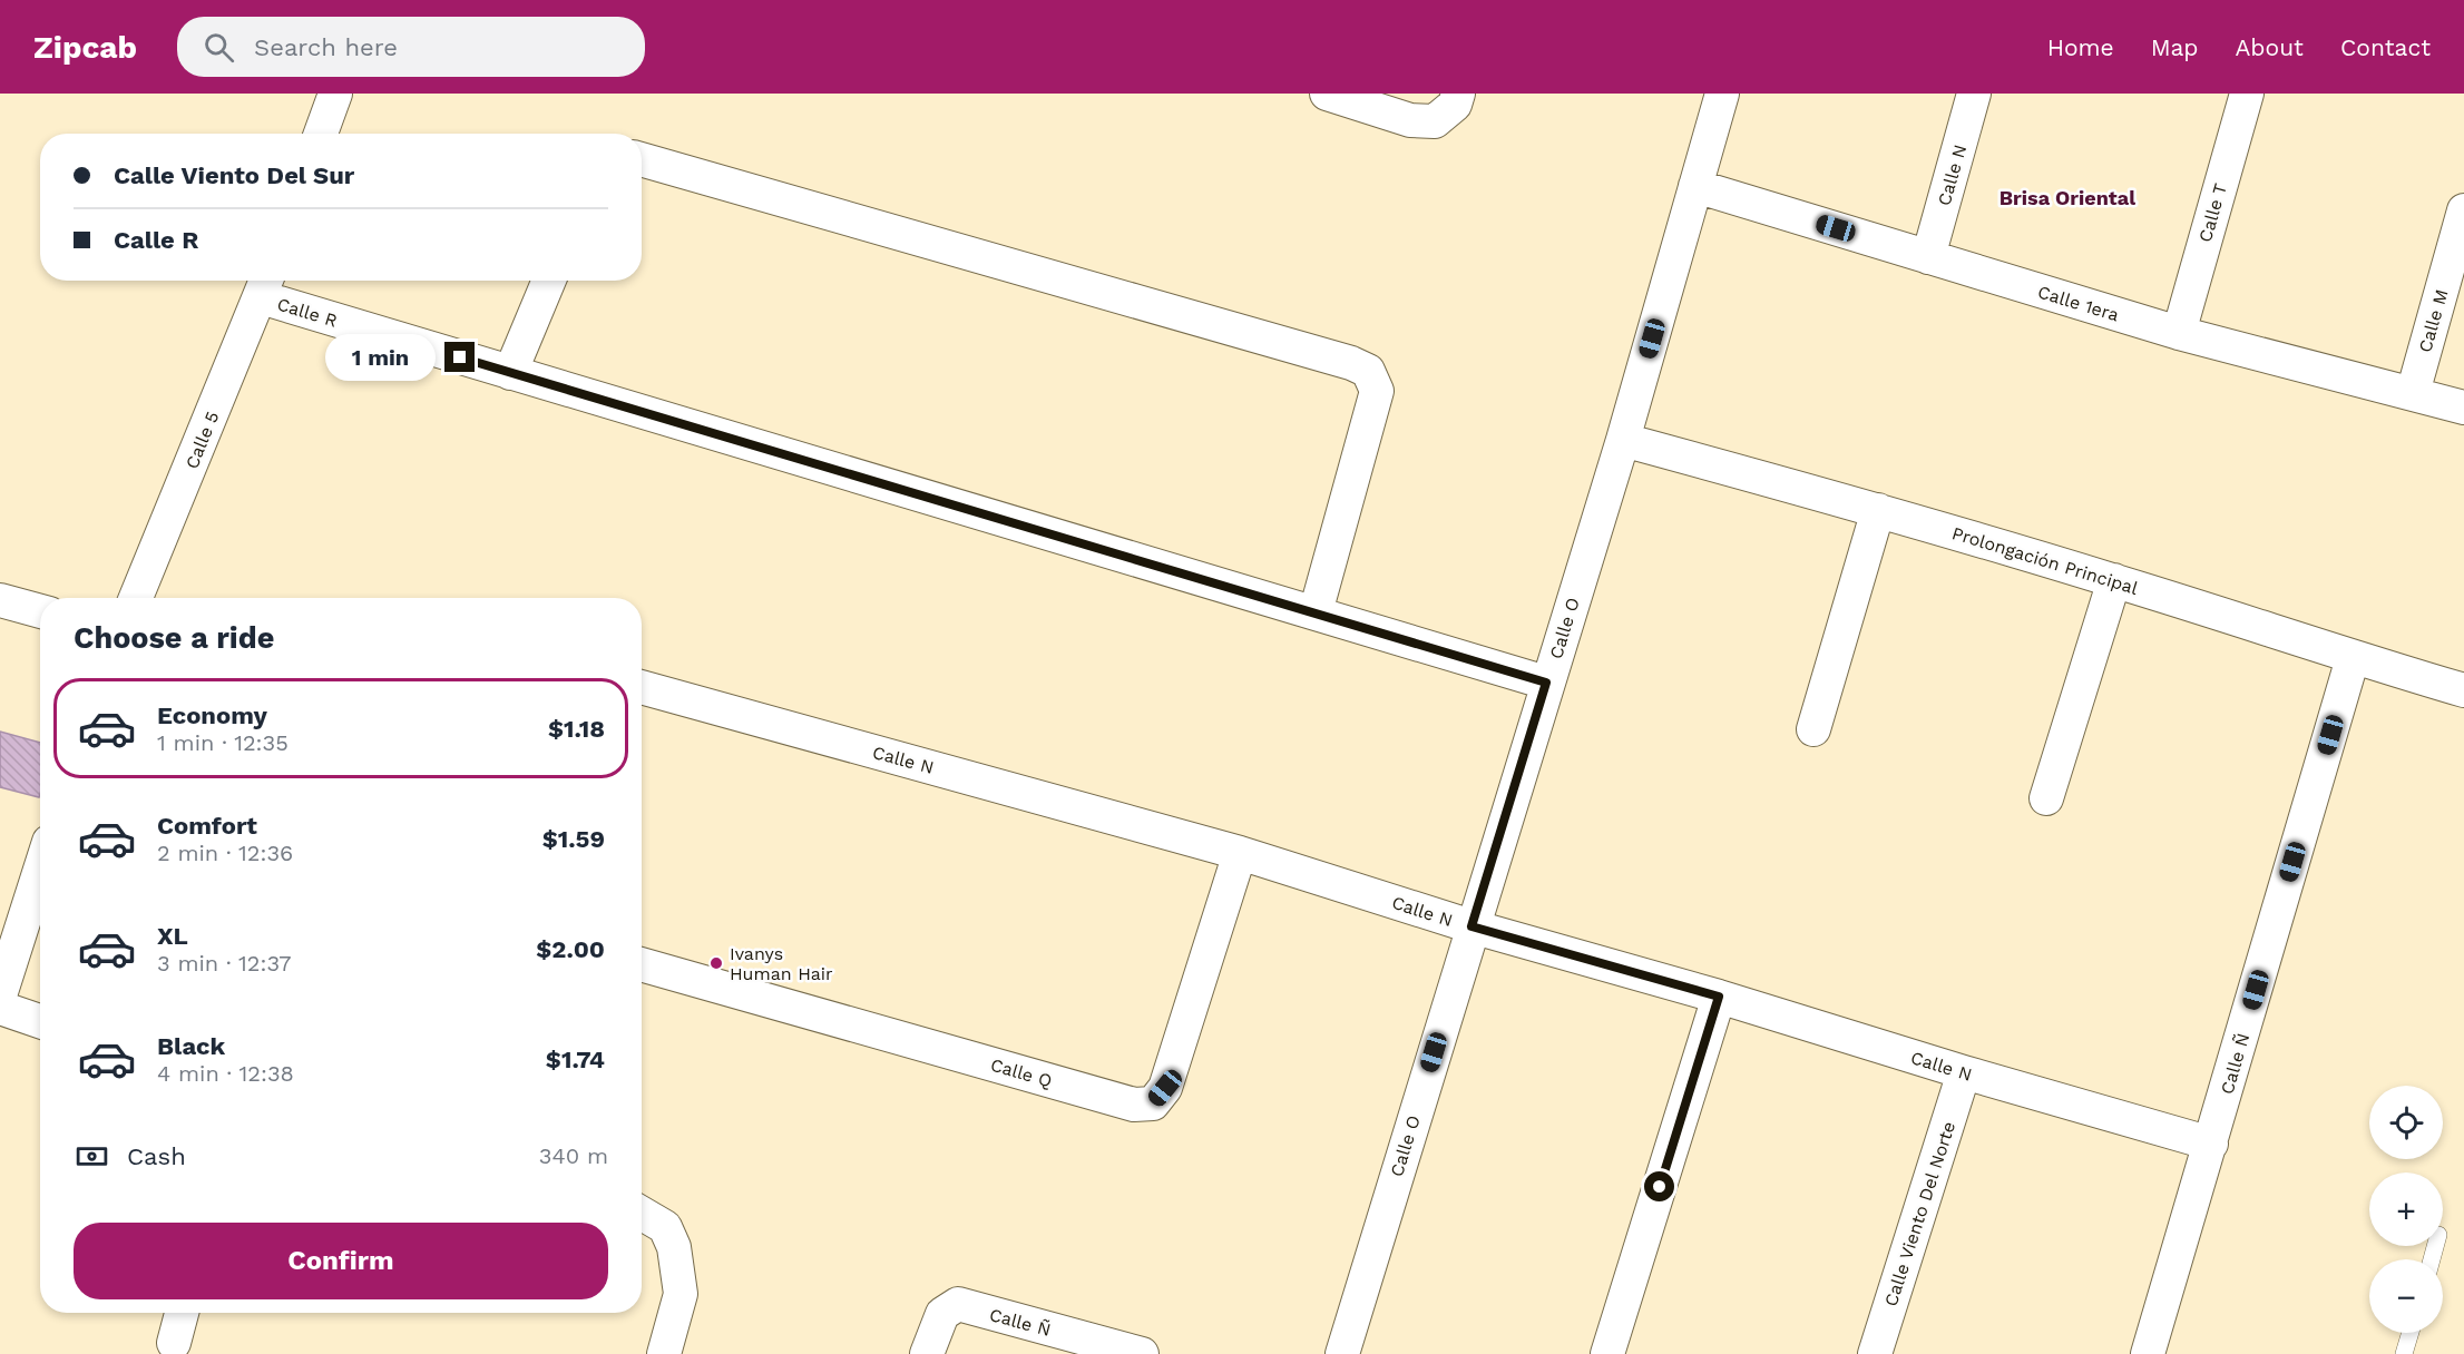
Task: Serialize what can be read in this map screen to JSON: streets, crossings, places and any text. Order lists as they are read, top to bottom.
{
  "streets": {
    "street": [
      "Calle N",
      "Calle T",
      "Calle 1era",
      "Calle R",
      "Calle M",
      "Calle 5",
      "Prolongación Principal",
      "Calle O",
      "Calle Ñ",
      "Calle Q",
      "Calle Viento Del Norte"
    ]
  },
  "crossings": [
    ["Calle N", "Calle 1era"],
    ["Calle N", "Calle O"],
    ["Calle N", "Calle Ñ"],
    ["Calle N", "Calle Q"],
    ["Calle N", "Calle Viento Del Norte"],
    ["Calle T", "Calle 1era"],
    ["Calle 1era", "Calle M"],
    ["Calle 1era", "Calle O"],
    ["Calle R", "Calle 5"],
    ["Calle R", "Calle O"],
    ["Prolongación Principal", "Calle O"],
    ["Prolongación Principal", "Calle Ñ"]
  ],
  "districts": ["Brisa Oriental"],
  "places": ["Ivanys Human Hair"],
  "page": {
    "header": "Zipcab",
    "search": "Search here",
    "nav": [
      "Home",
      "Map",
      "About",
      "Contact"
    ],
    "banner": ["Calle Viento Del Sur", "Calle R"],
    "bubble": "1 min",
    "heading": "Choose a ride",
    "list": [
      {
        "name": "Economy",
        "note": "1 min · 12:35",
        "value": "$1.18"
      },
      {
        "name": "Comfort",
        "note": "2 min · 12:36",
        "value": "$1.59"
      },
      {
        "name": "XL",
        "note": "3 min · 12:37",
        "value": "$2.00"
      },
      {
        "name": "Black",
        "note": "4 min · 12:38",
        "value": "$1.74"
      }
    ],
    "map_buttons": ["+", "−"],
    "pay": ["Cash", "340 m"],
    "buttons": "Confirm"
  }
}
